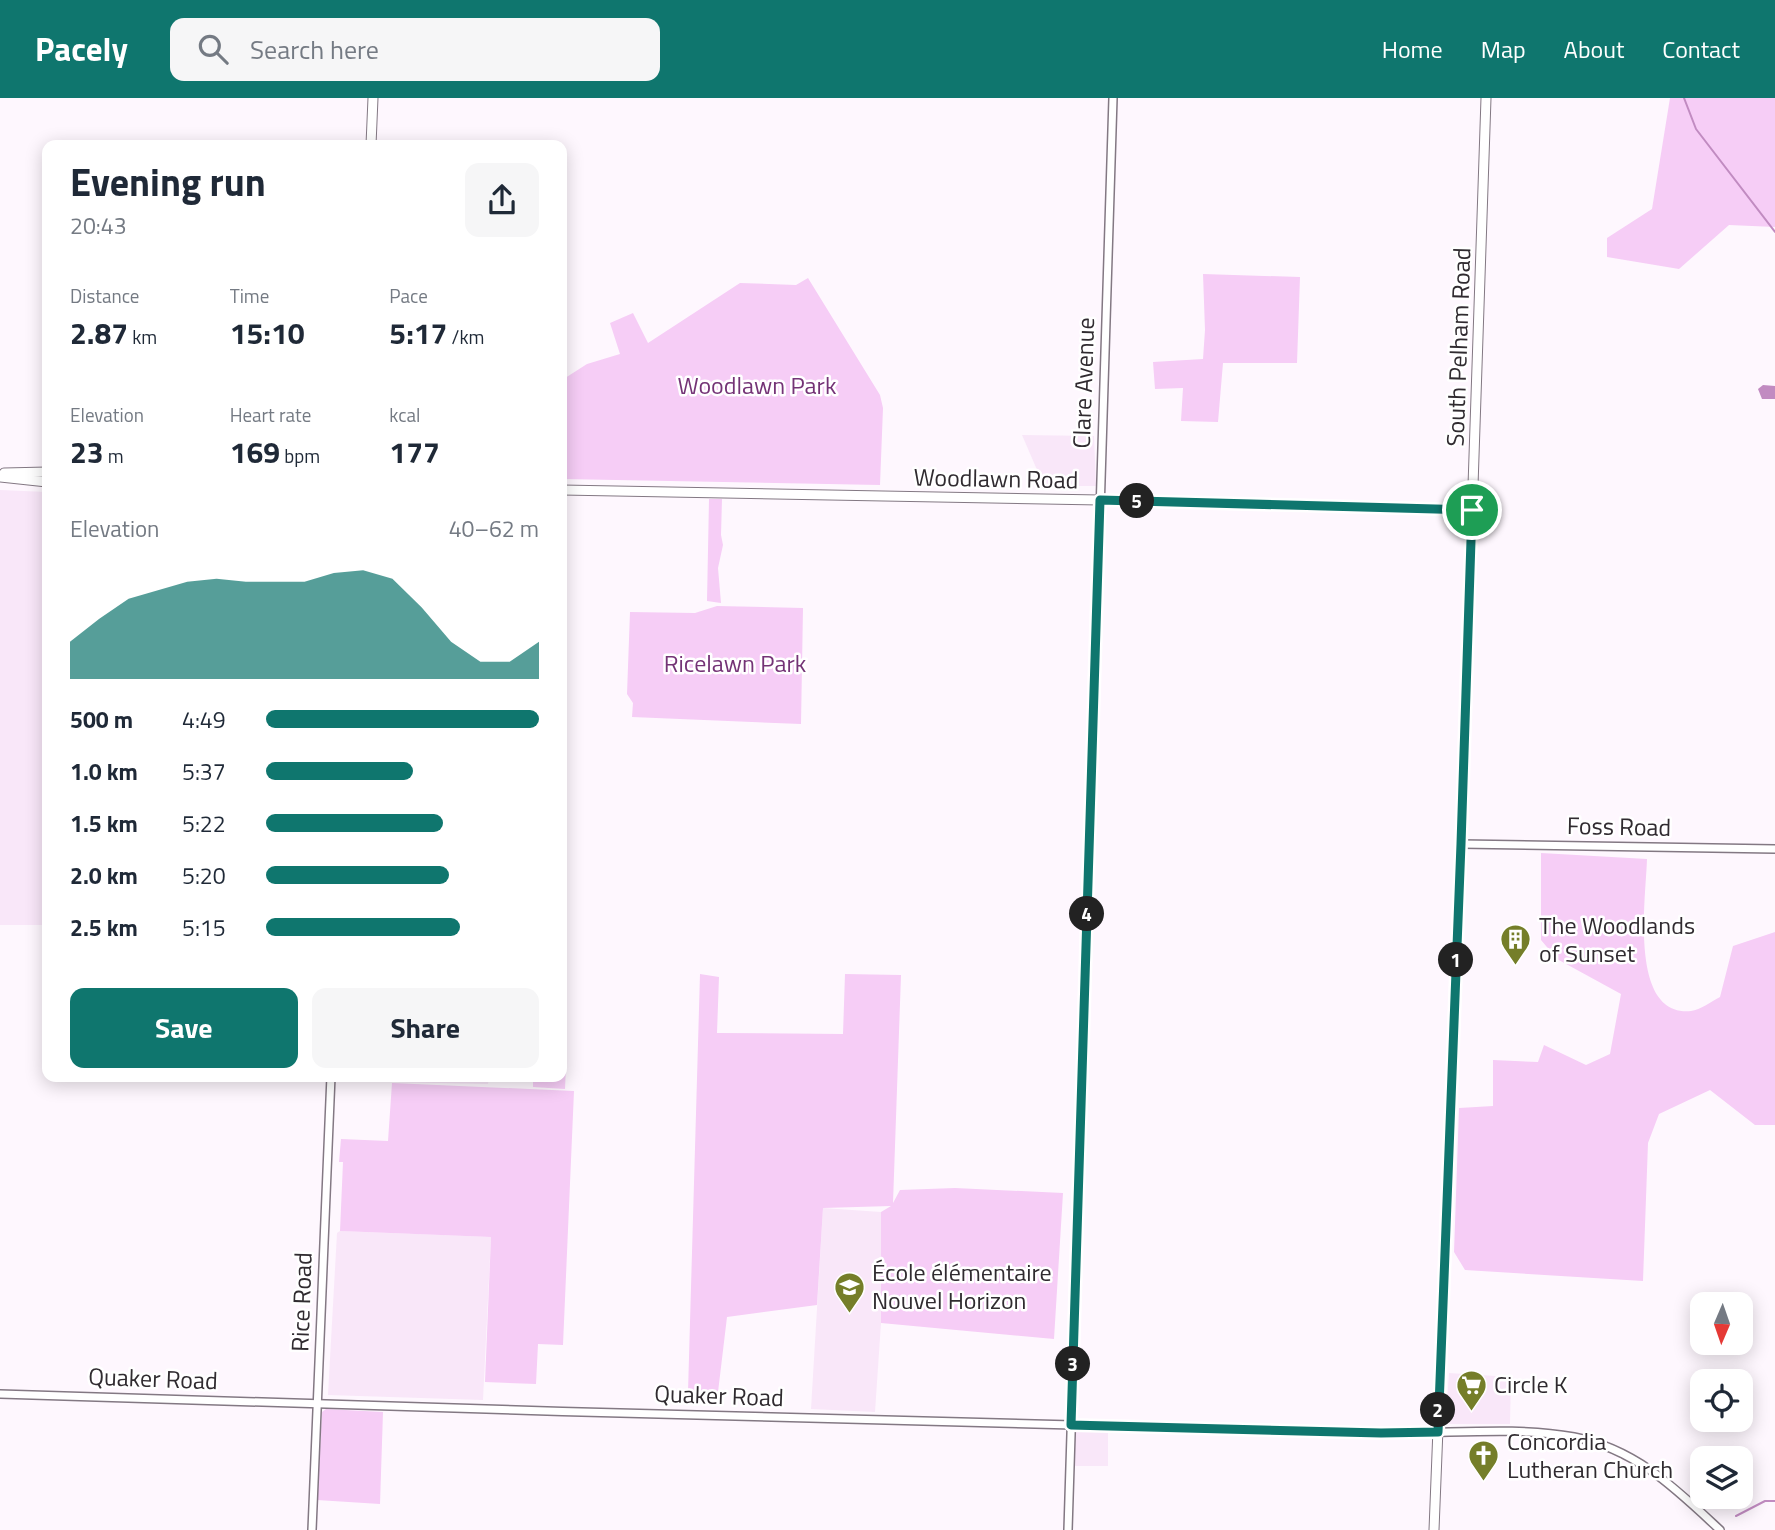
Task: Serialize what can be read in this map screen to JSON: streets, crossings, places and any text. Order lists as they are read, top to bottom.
{
  "streets": {
    "main road": ["South Pelham Road", "Woodlawn Road"],
    "street": [
      "Clare Avenue",
      "Foss Road",
      "Rice Road",
      "Quaker Road"
    ]
  },
  "crossings": [
    ["South Pelham Road", "Woodlawn Road"],
    ["South Pelham Road", "Foss Road"],
    ["South Pelham Road", "Quaker Road"],
    ["Clare Avenue", "Woodlawn Road"],
    ["Clare Avenue", "Quaker Road"],
    ["Rice Road", "Quaker Road"]
  ],
  "parks": ["Woodlawn Park", "Ricelawn Park"],
  "places": {
    "building": ["The Woodlands of Sunset"],
    "school or university": ["École élémentaire Nouvel Horizon"],
    "supermarket": ["Circle K"],
    "church": ["Concordia Lutheran Church"]
  },
  "north": "bottom",
  "page": {
    "header": "Pacely",
    "search": "Search here",
    "nav": [
      "Home",
      "Map",
      "About",
      "Contact"
    ],
    "heading": ["Evening run", "20:43"],
    "stats": [
      ["Distance", "2.87 km"],
      ["Time", "15:10"],
      ["Pace", "5:17 /km"],
      ["Elevation", "23 m"],
      ["Heart rate", "169 bpm"],
      ["kcal", "177"]
    ],
    "pins": [
      "5",
      "4",
      "1",
      "3",
      "2"
    ],
    "chart": ["Elevation", "40–62 m"],
    "list": [
      {
        "name": "500 m",
        "note": "4:49"
      },
      {
        "name": "1.0 km",
        "note": "5:37"
      },
      {
        "name": "1.5 km",
        "note": "5:22"
      },
      {
        "name": "2.0 km",
        "note": "5:20"
      },
      {
        "name": "2.5 km",
        "note": "5:15"
      }
    ],
    "buttons": ["Save", "Share"]
  }
}
